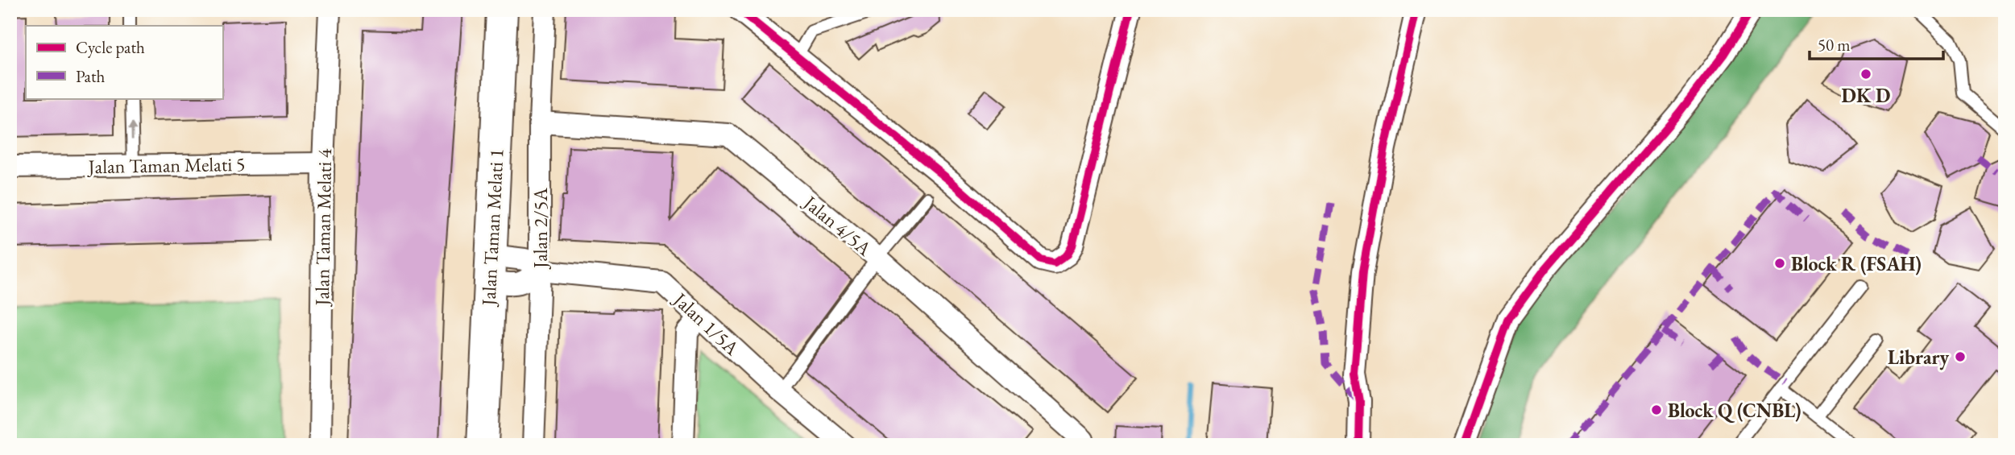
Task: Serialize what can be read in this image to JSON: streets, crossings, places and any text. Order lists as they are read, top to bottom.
{
  "streets": {
    "street": [
      "Jalan Taman Melati 5",
      "Jalan 4/5A",
      "Jalan Taman Melati 4",
      "Jalan Taman Melati 1",
      "Jalan 2/5A",
      "Jalan 1/5A"
    ]
  },
  "crossings": [
    ["Jalan Taman Melati 5", "Jalan Taman Melati 4"],
    ["Jalan 4/5A", "Jalan 2/5A"],
    ["Jalan 2/5A", "Jalan 1/5A"]
  ],
  "places": [
    "DK D",
    "Block R (FSAH)",
    "Library",
    "Block Q (CNBL)"
  ],
  "legend": ["Cycle path", "Path"],
  "scale_bar": "50 m"
}
